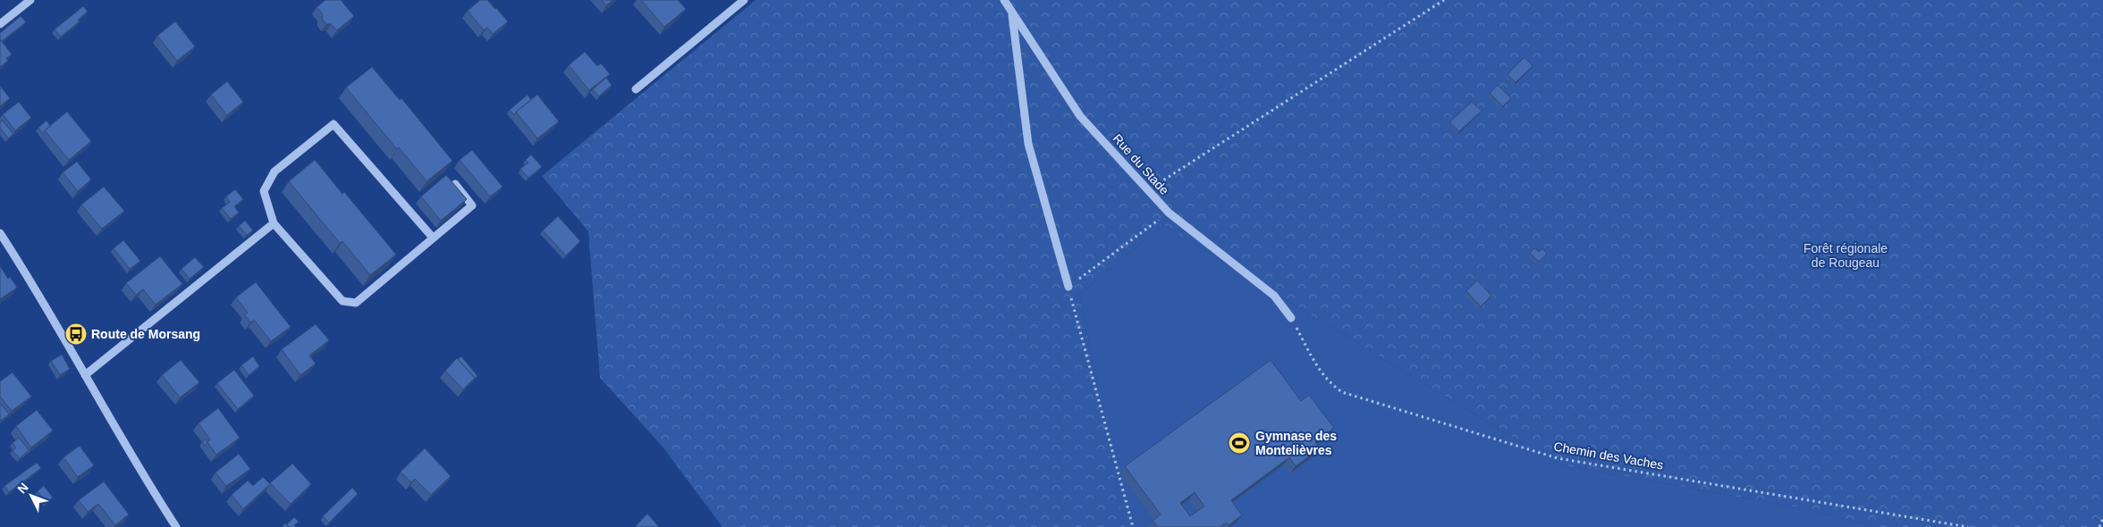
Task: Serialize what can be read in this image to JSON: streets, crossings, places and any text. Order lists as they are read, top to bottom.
{
  "streets": {
    "street": ["Rue du Stade"],
    "path": ["Chemin des Vaches"]
  },
  "crossings": [
    ["Rue du Stade", "Chemin des Vaches"]
  ],
  "parks": ["Forêt régionale de Rougeau"],
  "places": {
    "bus stop": ["Route de Morsang"],
    "sports": ["Gymnase des Montelièvres"]
  },
  "north": "top left"
}
